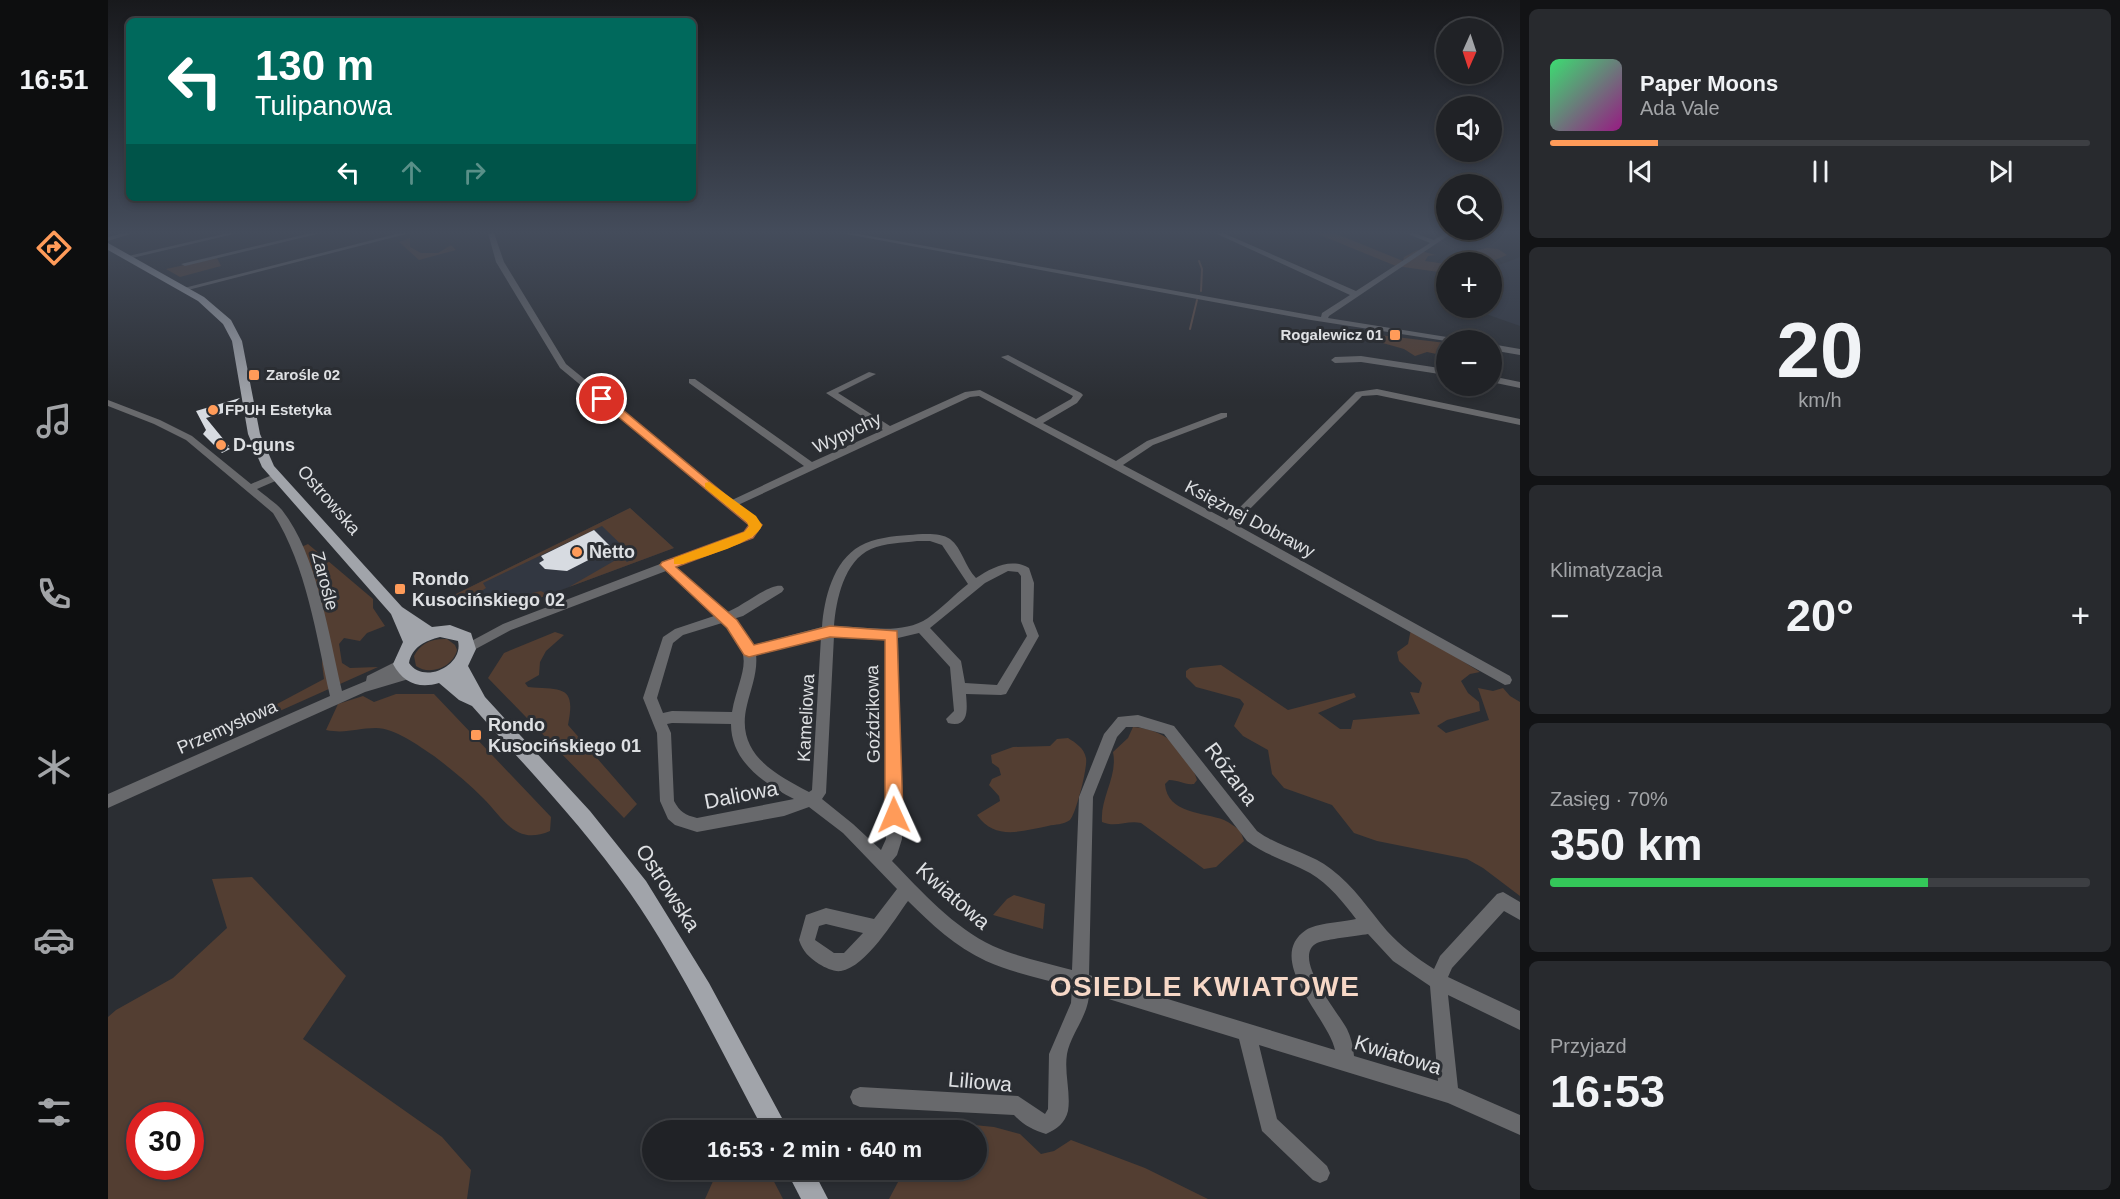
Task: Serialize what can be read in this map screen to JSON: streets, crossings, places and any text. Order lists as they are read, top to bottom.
{
  "streets": {
    "main road": ["Ostrowska"],
    "street": [
      "Wypychy",
      "Księżnej Dobrawy",
      "Zarośle",
      "Goździkowa",
      "Kameliowa",
      "Przemysłowa",
      "Różana",
      "Daliowa",
      "Kwiatowa",
      "Liliowa"
    ]
  },
  "crossings": [
    ["Wypychy", "Księżnej Dobrawy"],
    ["Ostrowska", "Przemysłowa"],
    ["Zarośle", "Przemysłowa"],
    ["Goździkowa", "Kwiatowa"],
    ["Kameliowa", "Daliowa"],
    ["Kameliowa", "Kwiatowa"],
    ["Różana", "Kwiatowa"],
    ["Różana", "Liliowa"],
    ["Daliowa", "Kwiatowa"],
    ["Kwiatowa", "Liliowa"]
  ],
  "districts": ["OSIEDLE KWIATOWE"],
  "places": {
    "transit": [
      "Rogalewicz 01",
      "Zarośle 02",
      "Rondo Kusocińskiego 02",
      "Rondo Kusocińskiego 01"
    ],
    "other": ["FPUH Estetyka", "D-guns", "Netto"]
  },
  "north": "bottom",
  "page": {
    "tabs": "16:51",
    "map_buttons": ["+", "−"],
    "turn": ["130 m", "Tulipanowa"],
    "song": ["Paper Moons", "Ada Vale"],
    "tile": [
      ["20", "km/h"],
      "Klimatyzacja",
      ["Zasięg · 70%", "350 km"],
      ["Przyjazd", "16:53"]
    ],
    "heat": ["−", "20°", "+"],
    "limit": "30",
    "trip": "16:53 · 2 min · 640 m"
  }
}
